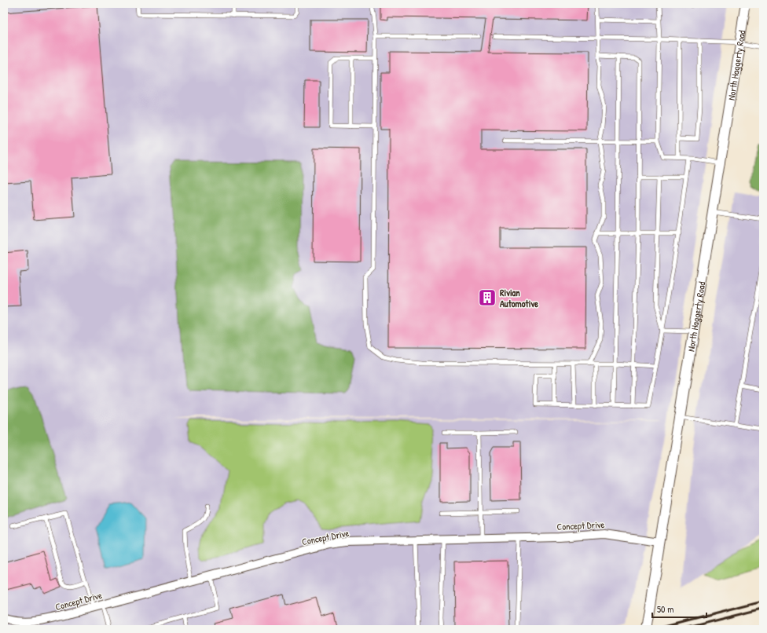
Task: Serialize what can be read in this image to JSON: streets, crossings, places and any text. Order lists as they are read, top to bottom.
{
  "streets": {
    "street": ["North Haggerty Road", "Concept Drive"]
  },
  "crossings": [
    ["North Haggerty Road", "Concept Drive"]
  ],
  "places": {
    "building": ["Rivian Automotive"]
  },
  "scale_bar": "50 m"
}
